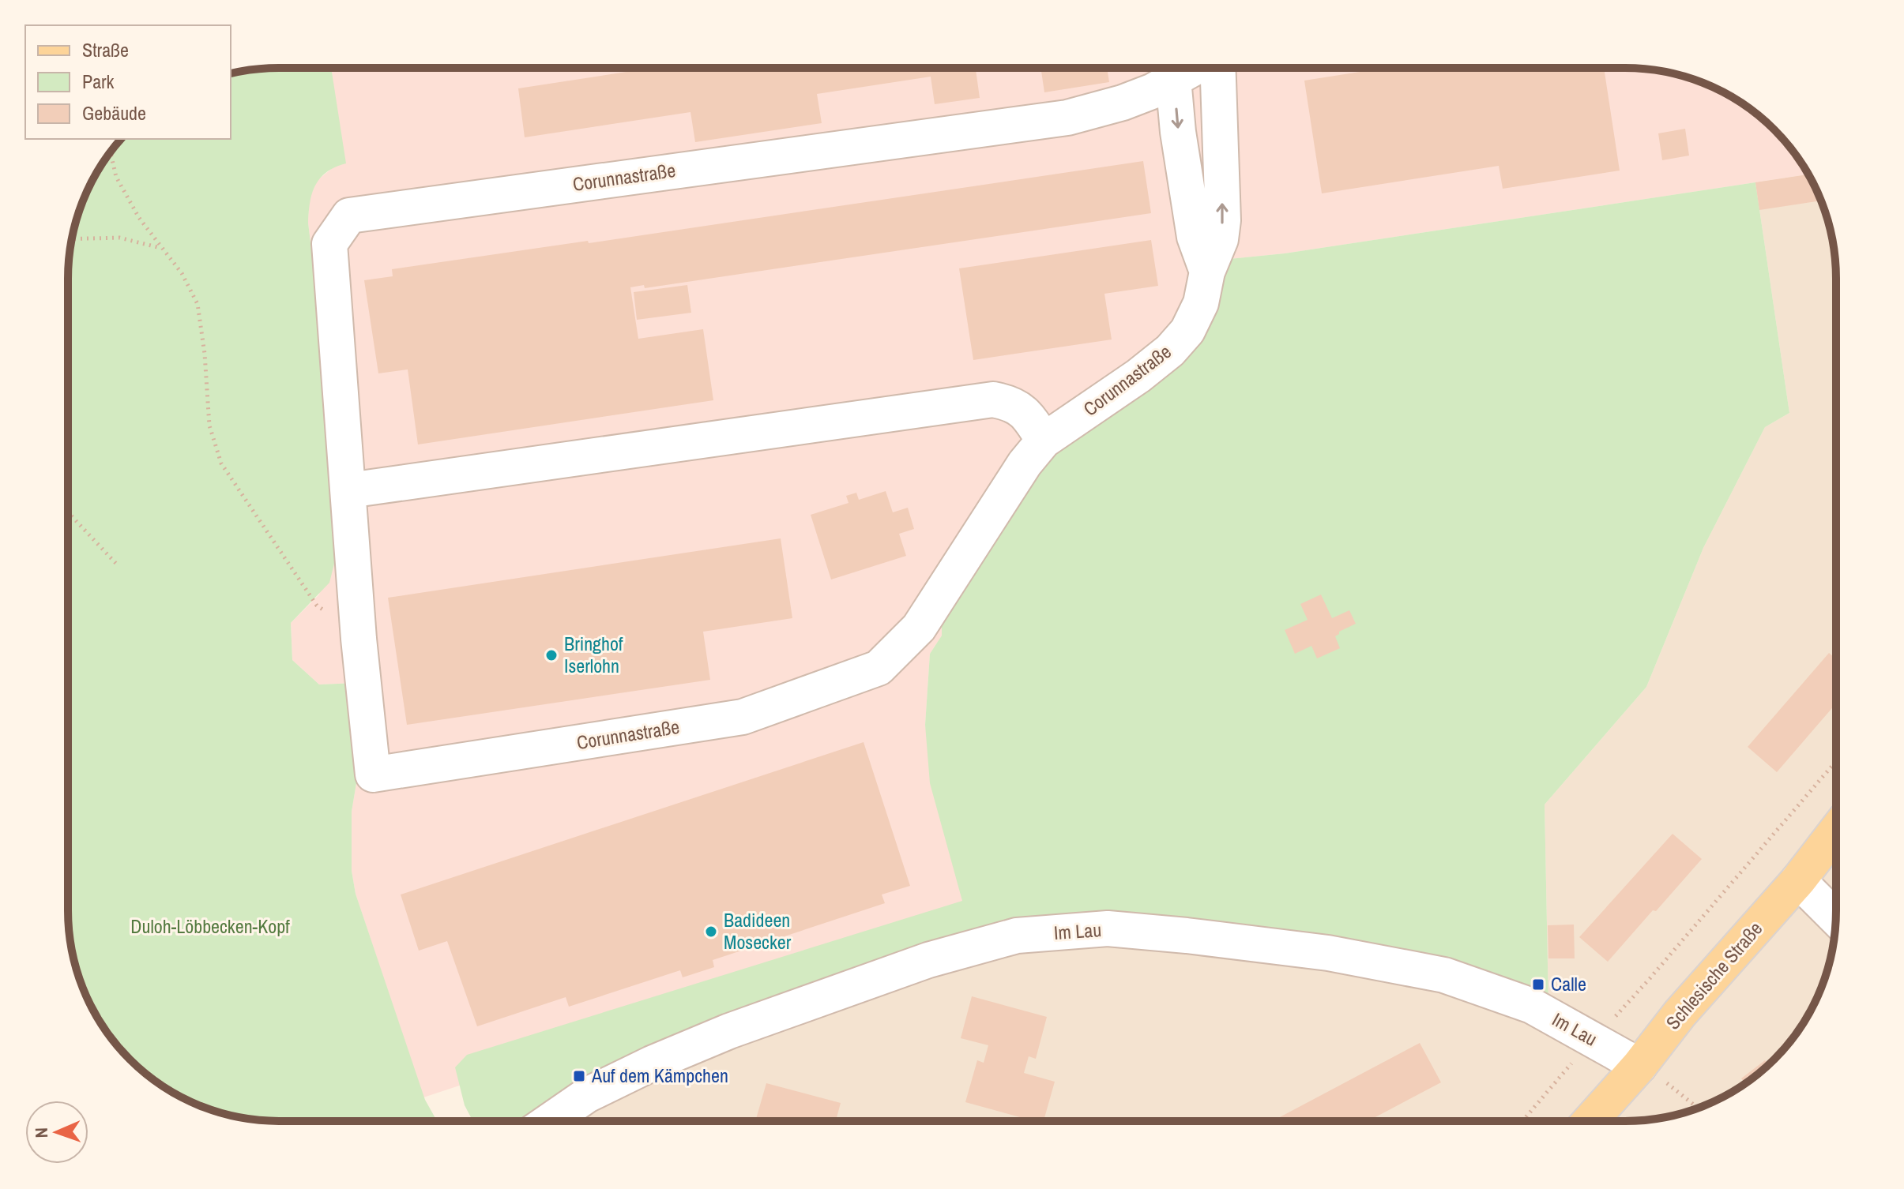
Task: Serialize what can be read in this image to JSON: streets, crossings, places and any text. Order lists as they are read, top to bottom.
{
  "streets": {
    "main road": ["Schlesische Straße"],
    "street": ["Corunnastraße", "Im Lau"]
  },
  "crossings": [
    ["Im Lau", "Schlesische Straße"]
  ],
  "parks": ["Duloh-Löbbecken-Kopf"],
  "places": {
    "other": ["Bringhof Iserlohn", "Badideen Mosecker"],
    "transit": ["Calle", "Auf dem Kämpchen"]
  },
  "legend": ["Straße", "Park", "Gebäude"],
  "north": "left"
}
